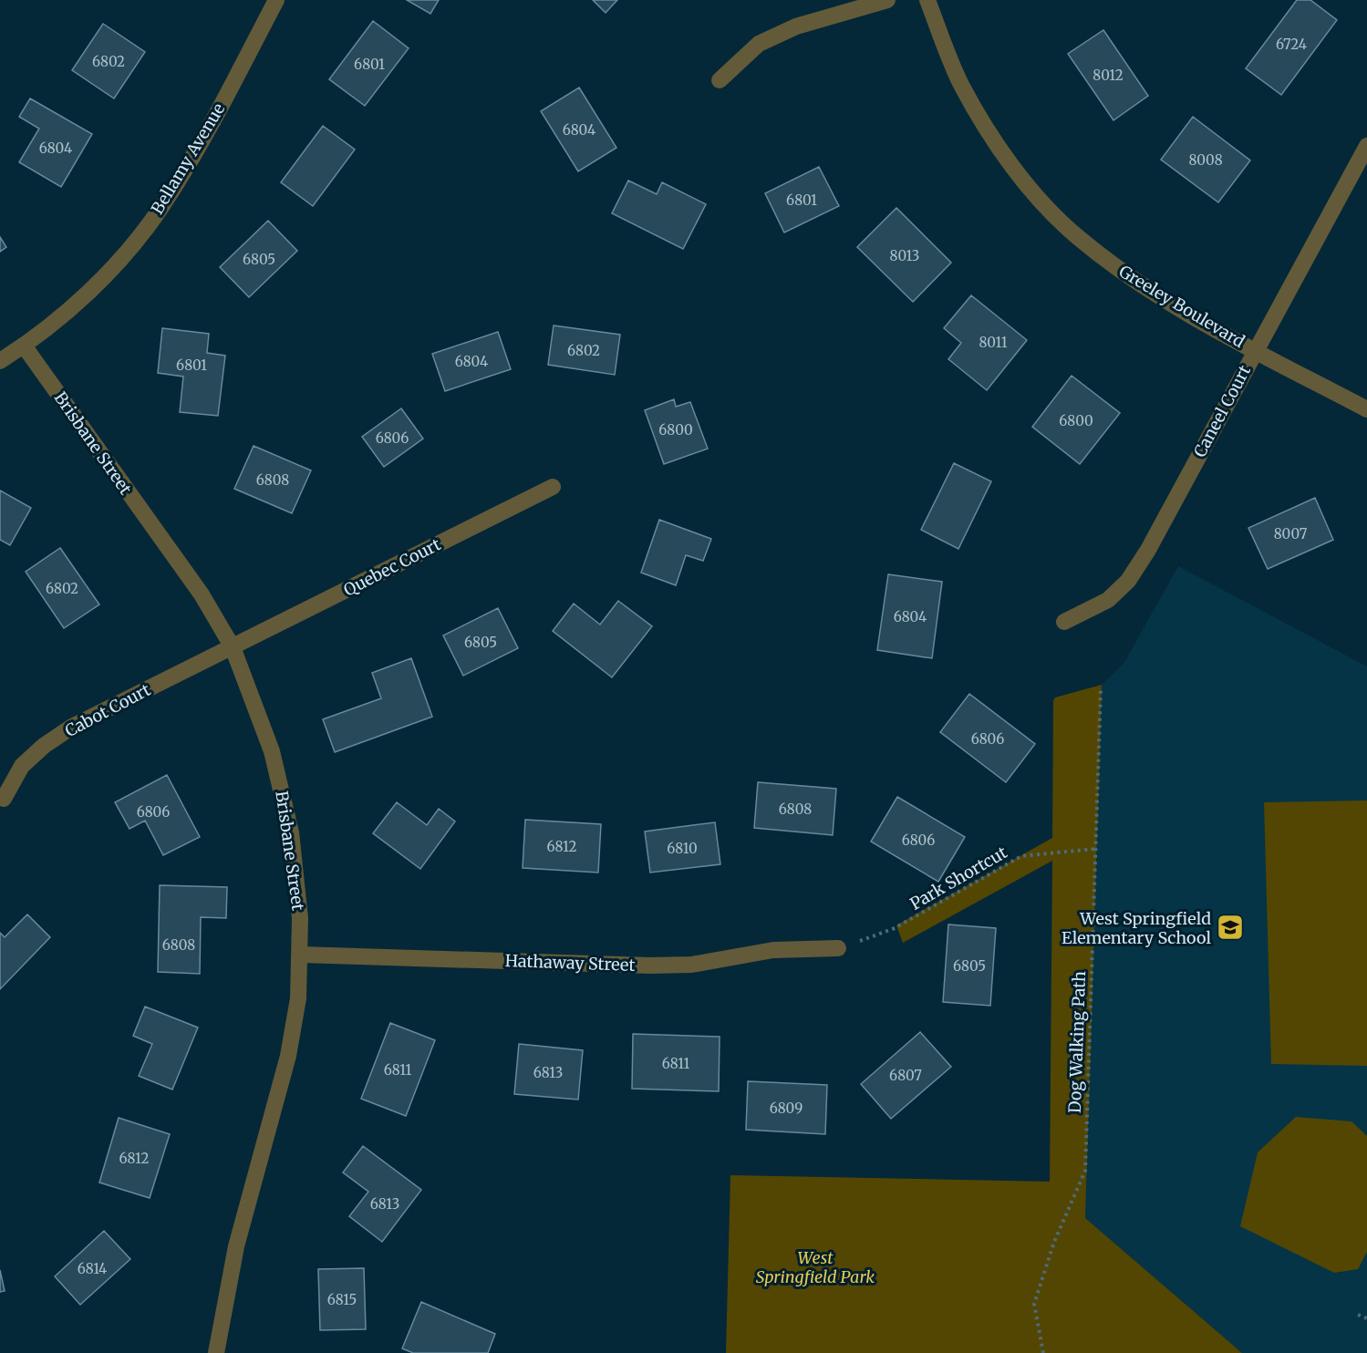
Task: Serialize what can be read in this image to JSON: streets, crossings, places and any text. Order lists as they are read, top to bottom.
{
  "streets": {
    "street": [
      "Bellamy Avenue",
      "Greeley Boulevard",
      "Caneel Court",
      "Brisbane Street",
      "Quebec Court",
      "Cabot Court",
      "Hathaway Street"
    ],
    "path": ["Park Shortcut", "Dog Walking Path"]
  },
  "crossings": [
    ["Bellamy Avenue", "Brisbane Street"],
    ["Greeley Boulevard", "Caneel Court"],
    ["Brisbane Street", "Quebec Court"],
    ["Brisbane Street", "Cabot Court"],
    ["Brisbane Street", "Hathaway Street"],
    ["Quebec Court", "Cabot Court"],
    ["Park Shortcut", "Hathaway Street"],
    ["Park Shortcut", "Dog Walking Path"]
  ],
  "parks": ["West Springfield Park"],
  "places": {
    "school or university": ["West Springfield Elementary School"]
  },
  "house_numbers": [
    "6724",
    "6802",
    "6801",
    "8012",
    "6804",
    "6804",
    "8008",
    "6801",
    "8013",
    "6805",
    "8011",
    "6802",
    "6804",
    "6801",
    "6800",
    "6800",
    "6806",
    "6808",
    "8007",
    "6802",
    "6804",
    "6805",
    "6806",
    "6808",
    "6806",
    "6806",
    "6812",
    "6810",
    "6808",
    "6805",
    "6811",
    "6811",
    "6813",
    "6807",
    "6809",
    "6812",
    "6813",
    "6814",
    "6815"
  ]
}
